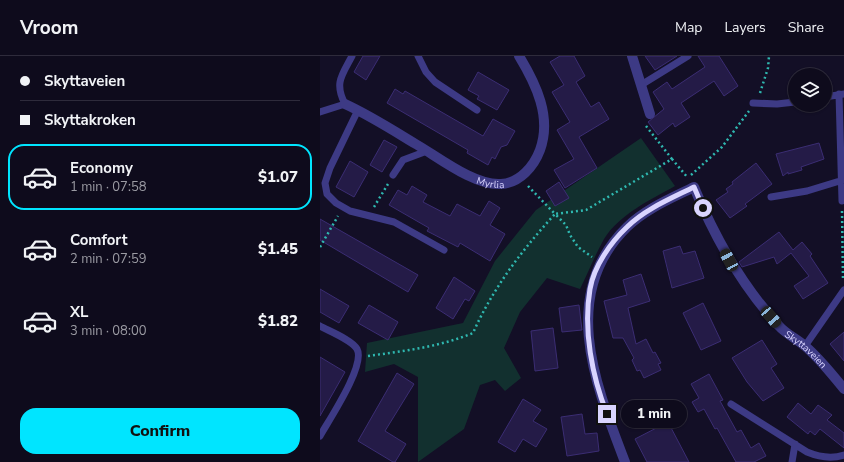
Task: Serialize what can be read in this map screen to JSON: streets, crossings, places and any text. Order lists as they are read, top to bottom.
{
  "streets": {
    "street": ["Myrlia", "Skyttaveien"]
  },
  "page": {
    "header": "Vroom",
    "nav": ["Map", "Layers", "Share"],
    "banner": ["Skyttaveien", "Skyttakroken"],
    "list": [
      {
        "name": "Economy",
        "note": "1 min · 07:58",
        "value": "$1.07"
      },
      {
        "name": "Comfort",
        "note": "2 min · 07:59",
        "value": "$1.45"
      },
      {
        "name": "XL",
        "note": "3 min · 08:00",
        "value": "$1.82"
      }
    ],
    "buttons": "Confirm",
    "bubble": "1 min"
  }
}
